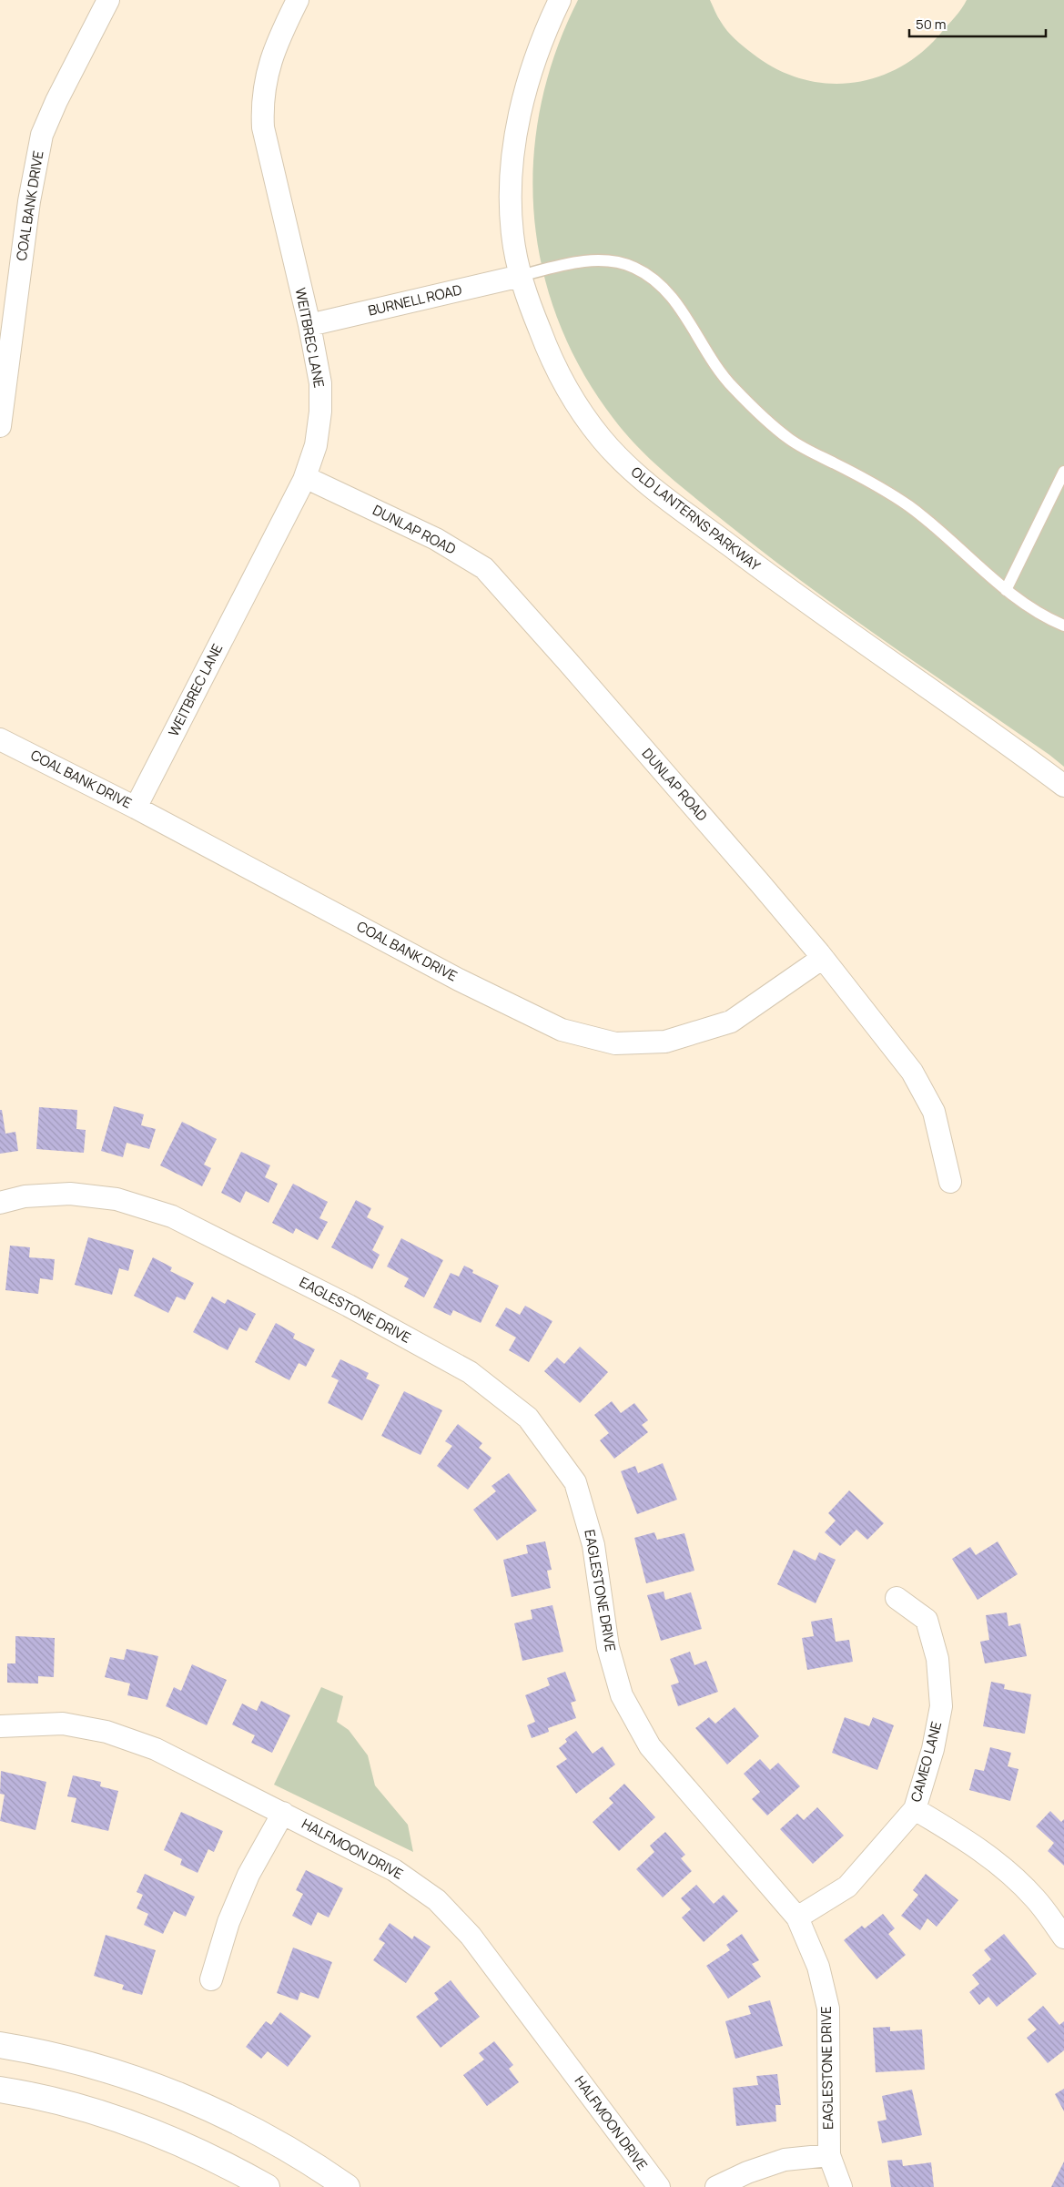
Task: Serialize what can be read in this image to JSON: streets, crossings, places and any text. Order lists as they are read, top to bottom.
{
  "streets": {
    "street": [
      "COAL BANK DRIVE",
      "BURNELL ROAD",
      "WEITBREC LANE",
      "OLD LANTERNS PARKWAY",
      "DUNLAP ROAD",
      "EAGLESTONE DRIVE",
      "CAMEO LANE",
      "HALFMOON DRIVE"
    ]
  },
  "crossings": [
    ["COAL BANK DRIVE", "WEITBREC LANE"],
    ["COAL BANK DRIVE", "DUNLAP ROAD"],
    ["BURNELL ROAD", "WEITBREC LANE"],
    ["BURNELL ROAD", "OLD LANTERNS PARKWAY"],
    ["WEITBREC LANE", "DUNLAP ROAD"],
    ["EAGLESTONE DRIVE", "CAMEO LANE"]
  ],
  "scale_bar": "50 m"
}
